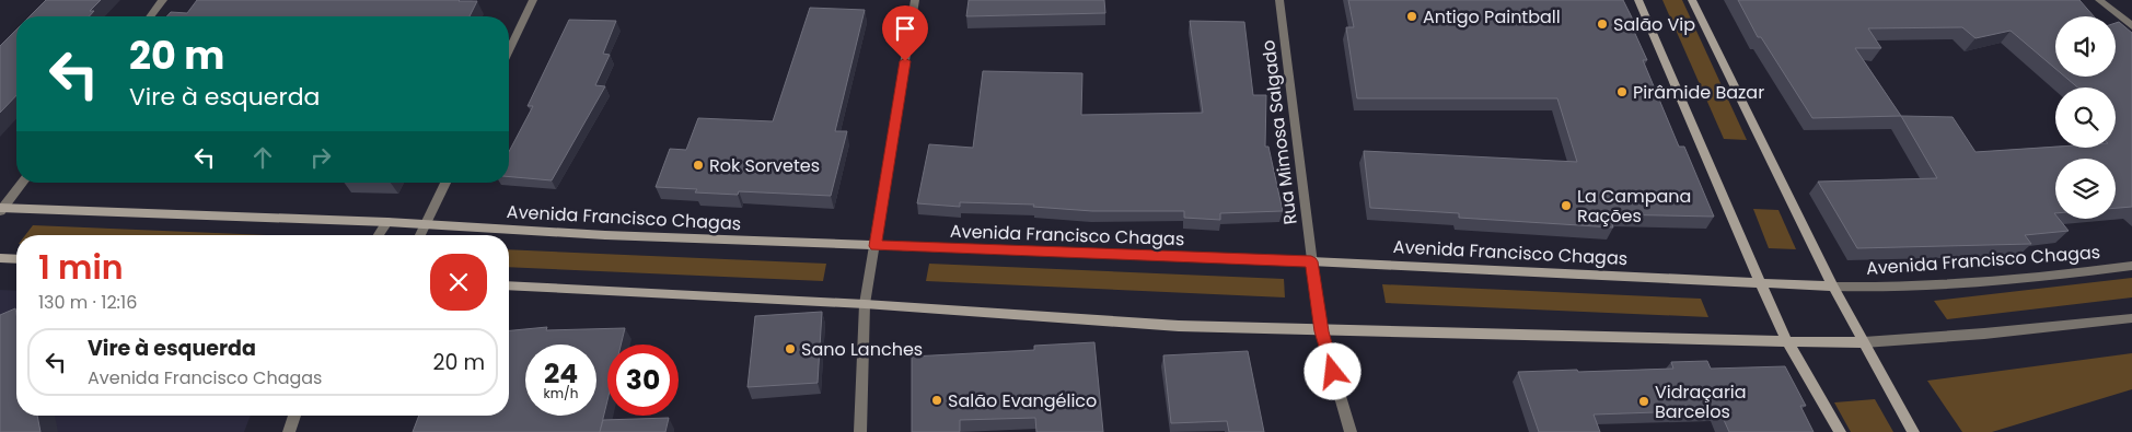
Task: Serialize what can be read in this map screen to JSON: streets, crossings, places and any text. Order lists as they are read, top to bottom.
{
  "streets": {
    "main road": ["Avenida Francisco Chagas"],
    "street": ["Rua Mimosa Salgado"]
  },
  "crossings": [
    ["Rua Mimosa Salgado", "Avenida Francisco Chagas"]
  ],
  "places": [
    "Antigo Paintball",
    "Salão Vip",
    "Pirâmide Bazar",
    "Rok Sorvetes",
    "La Campana Rações",
    "Sano Lanches",
    "Salão Evangélico",
    "Vidraçaria Barcelos"
  ],
  "page": {
    "turn": ["20 m", "Vire à esquerda"],
    "heading": ["1 min", "130 m · 12:16"],
    "list": [
      {
        "name": "Vire à esquerda",
        "note": "Avenida Francisco Chagas",
        "value": "20 m"
      }
    ],
    "speed": "24 km/h",
    "limit": "30"
  }
}
